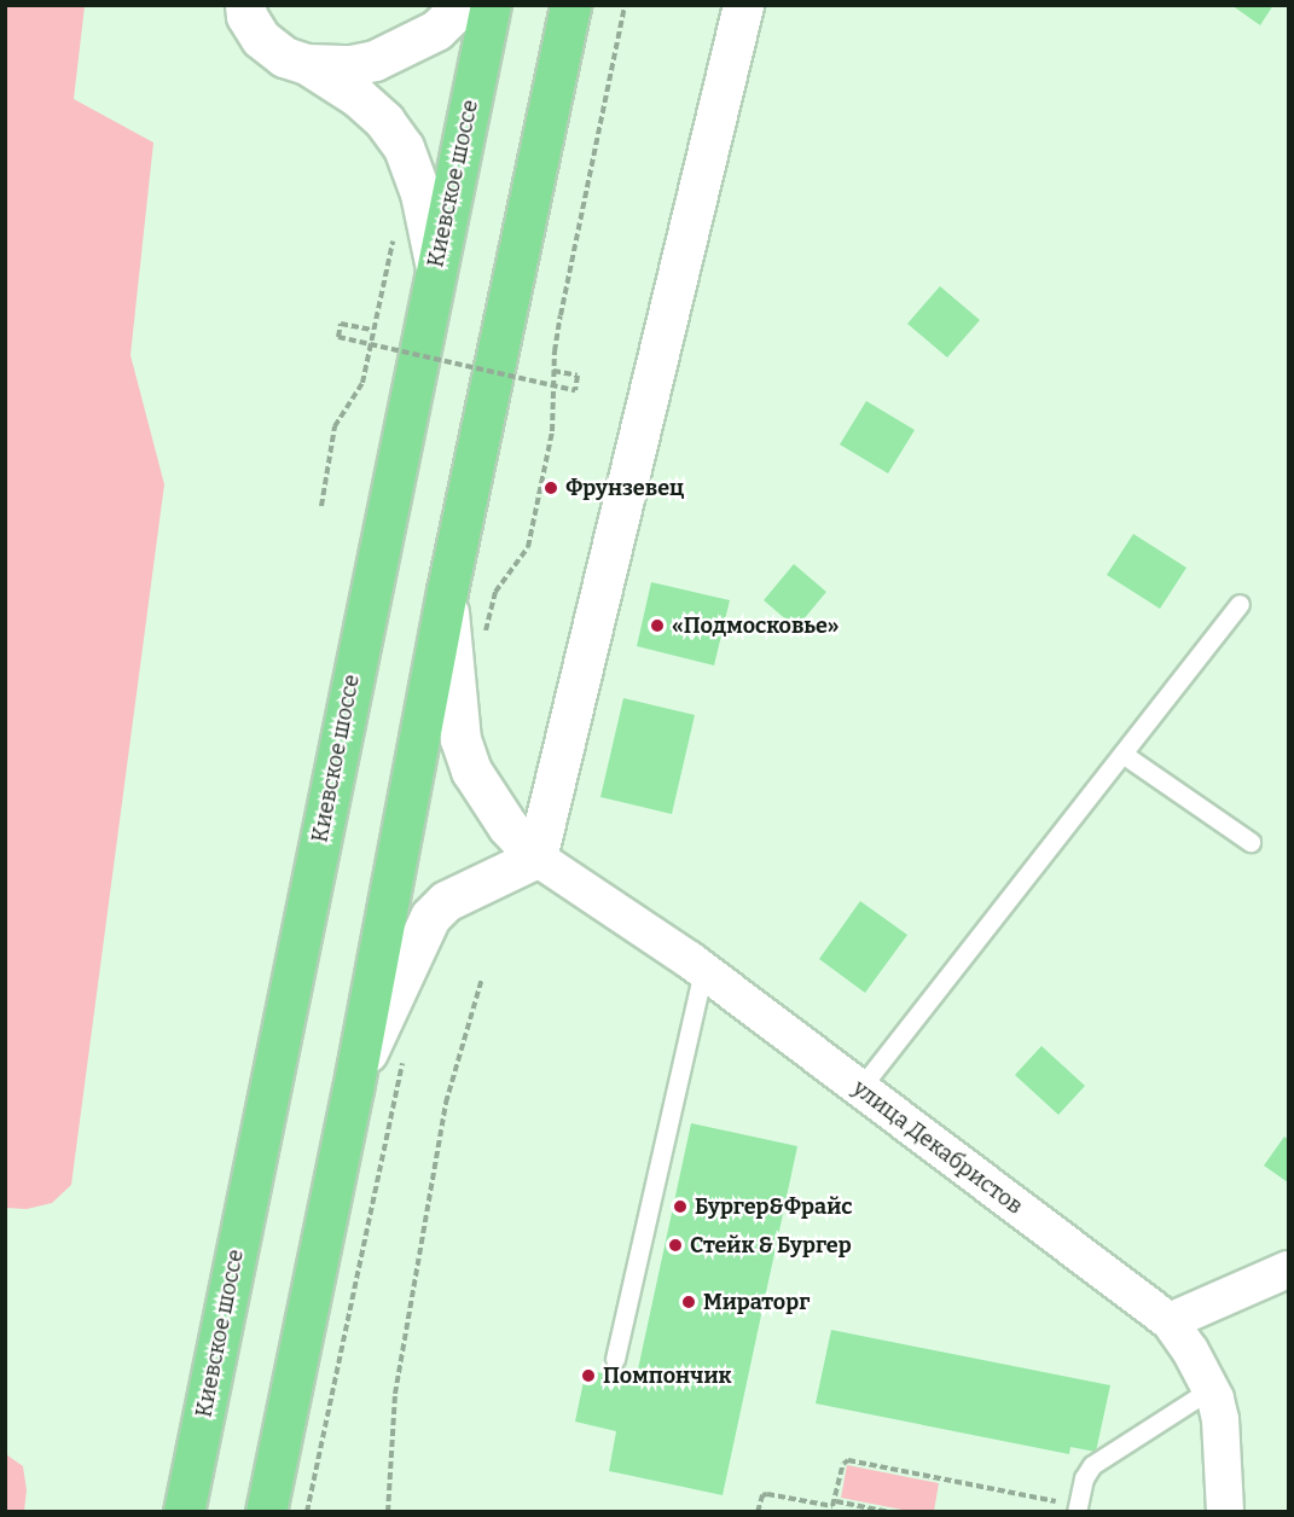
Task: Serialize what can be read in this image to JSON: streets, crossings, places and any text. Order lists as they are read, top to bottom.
{
  "streets": {
    "highway": ["Киевское шоссе"],
    "street": ["улица Декабристов"]
  },
  "places": [
    "Фрунзевец",
    "«Подмосковье»",
    "Бургер&Фрайс",
    "Стейк & Бургер",
    "Мираторг",
    "Помпончик"
  ]
}
